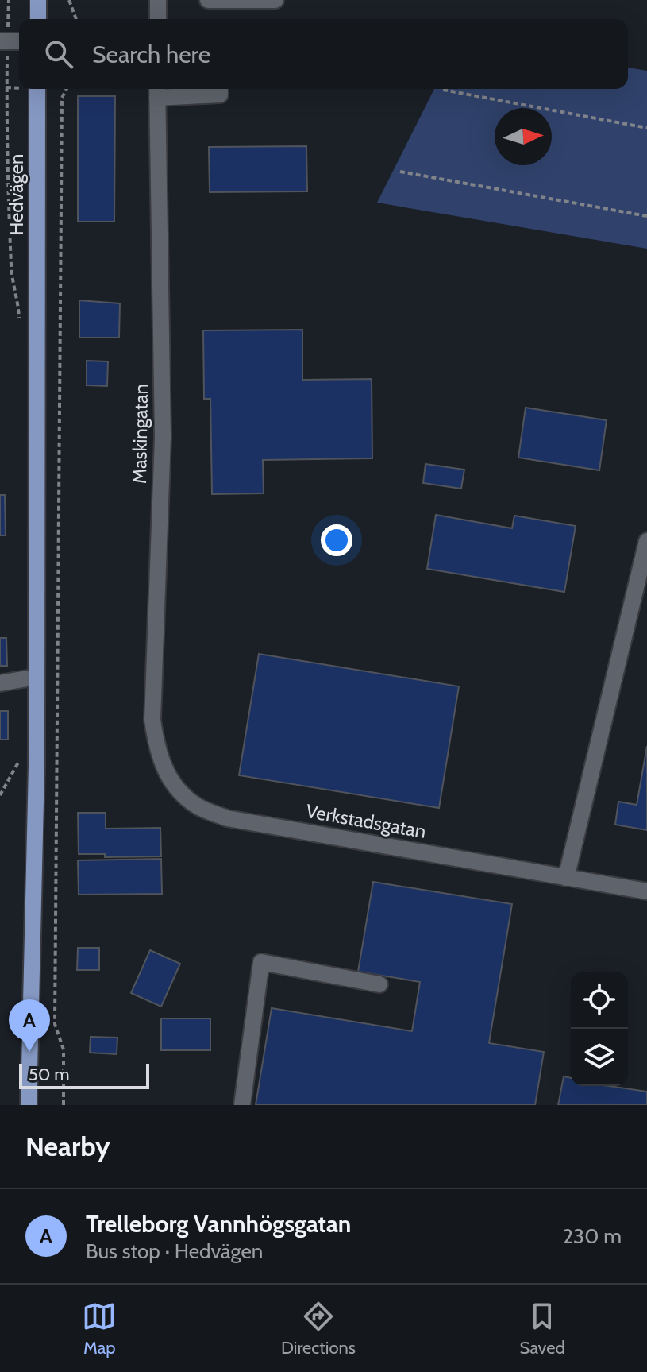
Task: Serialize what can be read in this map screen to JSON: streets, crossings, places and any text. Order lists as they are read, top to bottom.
{
  "streets": {
    "main road": ["Hedvägen"],
    "street": ["Maskingatan", "Verkstadsgatan"]
  },
  "crossings": [
    ["Maskingatan", "Verkstadsgatan"]
  ],
  "scale_bar": "50 m",
  "north": "right",
  "page": {
    "search": "Search here",
    "pins": "A",
    "scale": "50 m",
    "heading": "Nearby",
    "list": [
      {
        "mark": "A",
        "name": "Trelleborg Vannhögsgatan",
        "note": "Bus stop · Hedvägen",
        "value": "230 m"
      }
    ],
    "nav": ["Map", "Directions", "Saved"]
  }
}
